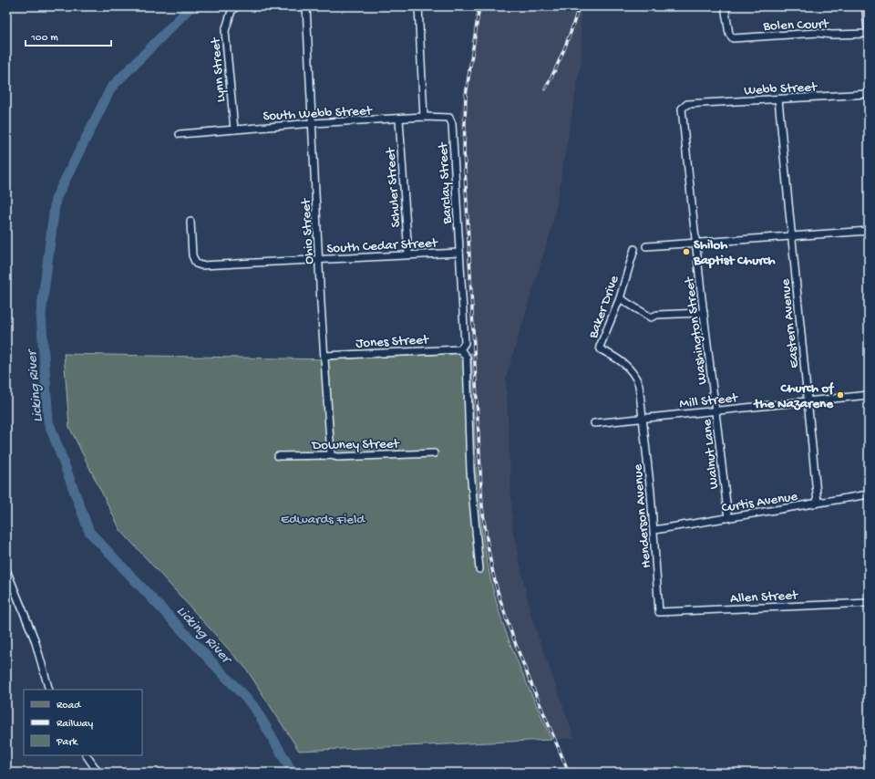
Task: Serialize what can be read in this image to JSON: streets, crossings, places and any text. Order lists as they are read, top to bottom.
{
  "streets": {
    "street": [
      "Bolen Court",
      "Lynn Street",
      "Webb Street",
      "South Webb Street",
      "Barclay Street",
      "Schuler Street",
      "Ohio Street",
      "South Cedar Street",
      "Baker Drive",
      "Eastern Avenue",
      "Washington Street",
      "Jones Street",
      "Mill Street",
      "Downey Street",
      "Walnut Lane",
      "Curtis Avenue",
      "Henderson Avenue",
      "Allen Street"
    ]
  },
  "crossings": [
    ["Lynn Street", "South Webb Street"],
    ["Webb Street", "Eastern Avenue"],
    ["Webb Street", "Washington Street"],
    ["South Webb Street", "Barclay Street"],
    ["South Webb Street", "Schuler Street"],
    ["South Webb Street", "Ohio Street"],
    ["Barclay Street", "South Cedar Street"],
    ["Barclay Street", "Jones Street"],
    ["Schuler Street", "South Cedar Street"],
    ["Ohio Street", "South Cedar Street"],
    ["Ohio Street", "Jones Street"],
    ["Ohio Street", "Downey Street"],
    ["Baker Drive", "Mill Street"],
    ["Baker Drive", "Henderson Avenue"],
    ["Eastern Avenue", "Mill Street"],
    ["Eastern Avenue", "Curtis Avenue"],
    ["Washington Street", "Mill Street"],
    ["Washington Street", "Walnut Lane"],
    ["Mill Street", "Walnut Lane"],
    ["Mill Street", "Henderson Avenue"],
    ["Walnut Lane", "Curtis Avenue"],
    ["Curtis Avenue", "Henderson Avenue"],
    ["Henderson Avenue", "Allen Street"]
  ],
  "water": ["Licking River"],
  "parks": ["Edwards Field"],
  "places": ["Shiloh Baptist Church", "Church of the Nazarene"],
  "legend": ["Road", "Railway", "Park"],
  "scale_bar": "100 m"
}
